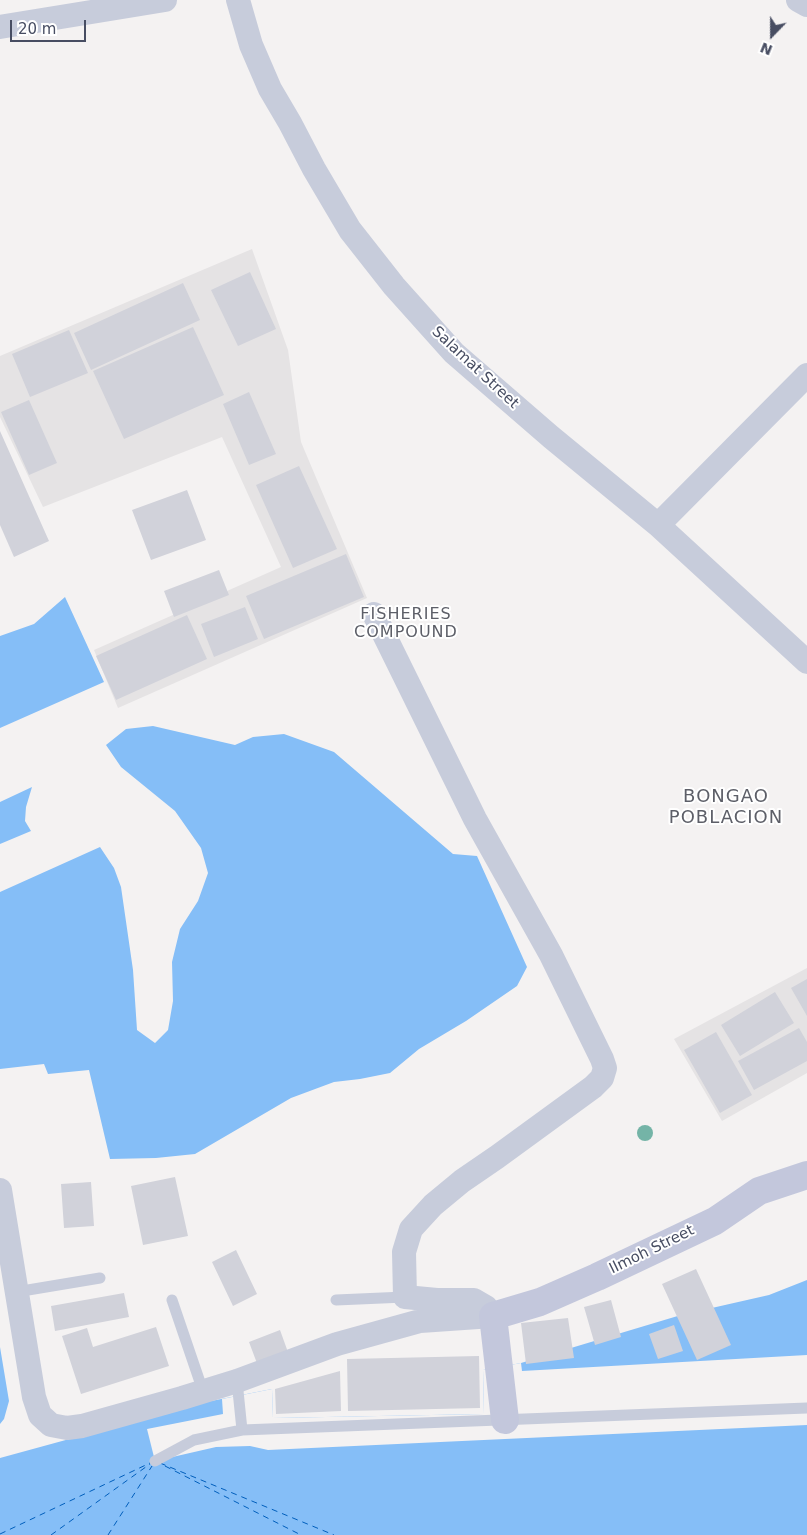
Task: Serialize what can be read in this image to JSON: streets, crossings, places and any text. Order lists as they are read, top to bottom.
{
  "streets": {
    "street": ["Salamat Street", "Ilmoh Street"]
  },
  "districts": ["FISHERIES COMPOUND", "BONGAO POBLACION"],
  "scale_bar": "20 m",
  "north": "bottom"
}
